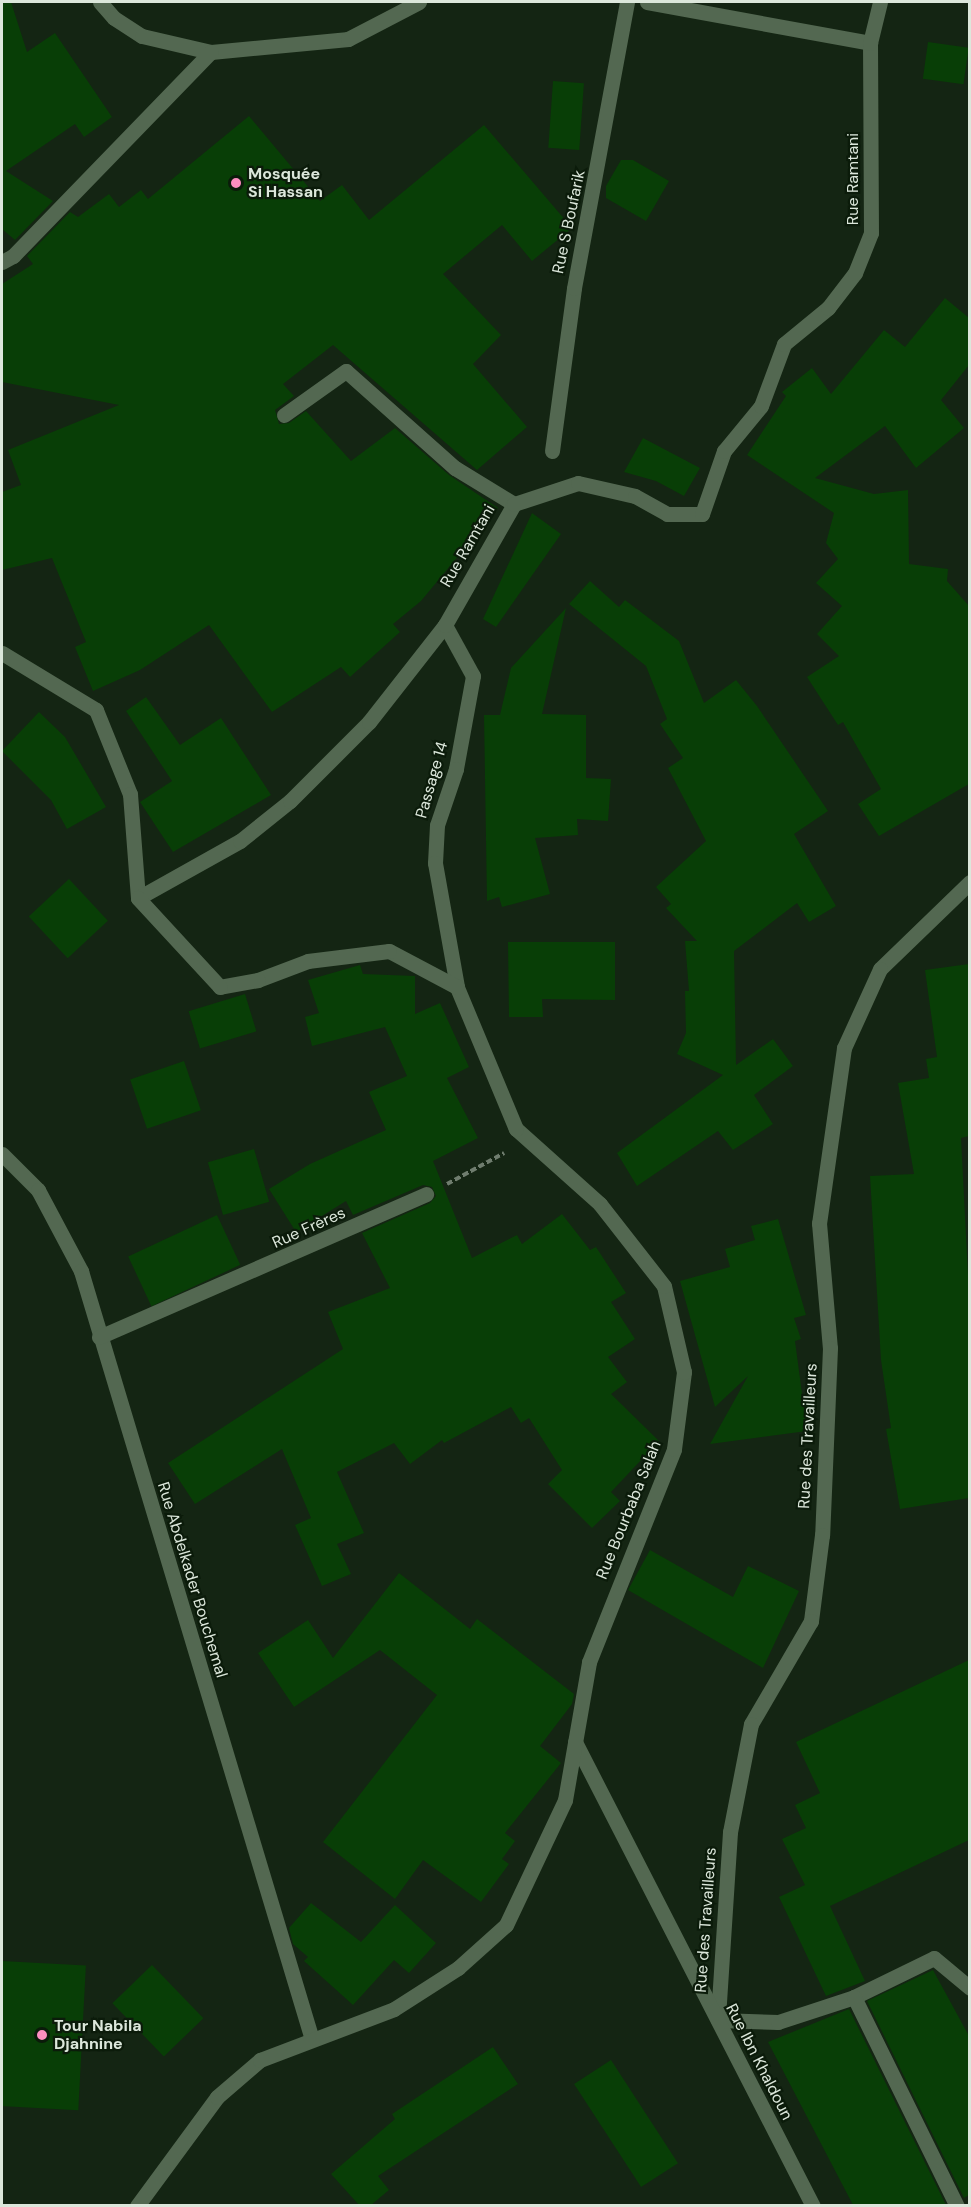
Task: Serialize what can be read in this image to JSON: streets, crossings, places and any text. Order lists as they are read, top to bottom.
{
  "streets": {
    "street": [
      "Rue Ramtani",
      "Rue S Boufarik",
      "Passage 14",
      "Rue Frères",
      "Rue des Travailleurs",
      "Rue Bourbaba Salah",
      "Rue Abdelkader Bouchemal",
      "Rue Ibn Khaldoun"
    ]
  },
  "crossings": [
    ["Rue Ramtani", "Passage 14"],
    ["Passage 14", "Rue Bourbaba Salah"],
    ["Rue Frères", "Rue Abdelkader Bouchemal"],
    ["Rue des Travailleurs", "Rue Ibn Khaldoun"],
    ["Rue Bourbaba Salah", "Rue Abdelkader Bouchemal"],
    ["Rue Bourbaba Salah", "Rue Ibn Khaldoun"]
  ],
  "places": ["Mosquée Si Hassan", "Tour Nabila Djahnine"]
}
